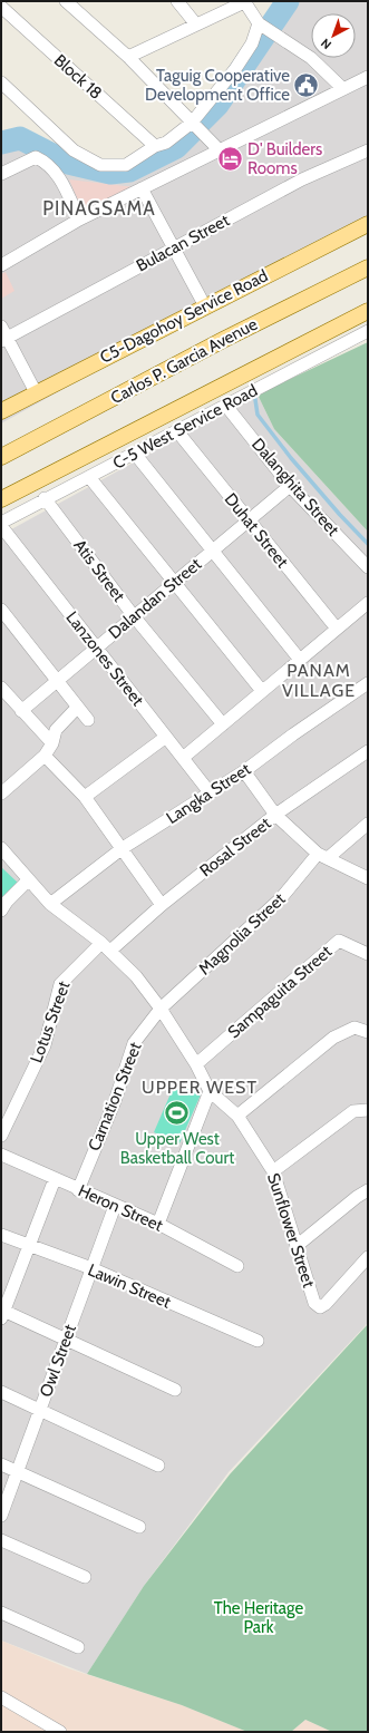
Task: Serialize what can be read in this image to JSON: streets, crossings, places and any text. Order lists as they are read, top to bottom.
{
  "streets": {
    "main road": ["C5-Dagohoy Service Road", "Carlos P. Garcia Avenue"],
    "street": [
      "Block 18",
      "Bulacan Street",
      "C-5 West Service Road",
      "Dalanghita Street",
      "Duhat Street",
      "Atis Street",
      "Dalandan Street",
      "Lanzones Street",
      "Langka Street",
      "Rosal Street",
      "Magnolia Street",
      "Sampaguita Street",
      "Lotus Street",
      "Carnation Street",
      "Heron Street",
      "Sunflower Street",
      "Lawin Street",
      "Owl Street"
    ]
  },
  "crossings": [
    ["C-5 West Service Road", "Dalanghita Street"],
    ["C-5 West Service Road", "Duhat Street"],
    ["C-5 West Service Road", "Atis Street"],
    ["C-5 West Service Road", "Lanzones Street"],
    ["Dalanghita Street", "Dalandan Street"],
    ["Duhat Street", "Dalandan Street"],
    ["Atis Street", "Dalandan Street"],
    ["Dalandan Street", "Lanzones Street"],
    ["Lanzones Street", "Langka Street"],
    ["Langka Street", "Sunflower Street"],
    ["Rosal Street", "Lotus Street"],
    ["Rosal Street", "Sunflower Street"],
    ["Magnolia Street", "Carnation Street"],
    ["Magnolia Street", "Sunflower Street"],
    ["Sampaguita Street", "Sunflower Street"],
    ["Lotus Street", "Sunflower Street"],
    ["Carnation Street", "Heron Street"],
    ["Carnation Street", "Sunflower Street"],
    ["Heron Street", "Owl Street"],
    ["Lawin Street", "Owl Street"]
  ],
  "districts": ["PINAGSAMA", "PANAM VILLAGE", "UPPER WEST"],
  "parks": ["The Heritage Park"],
  "places": {
    "public building": ["Taguig Cooperative Development Office"],
    "hotel": ["D' Builders Rooms"],
    "sports": ["Upper West Basketball Court"]
  },
  "north": "bottom left"
}
